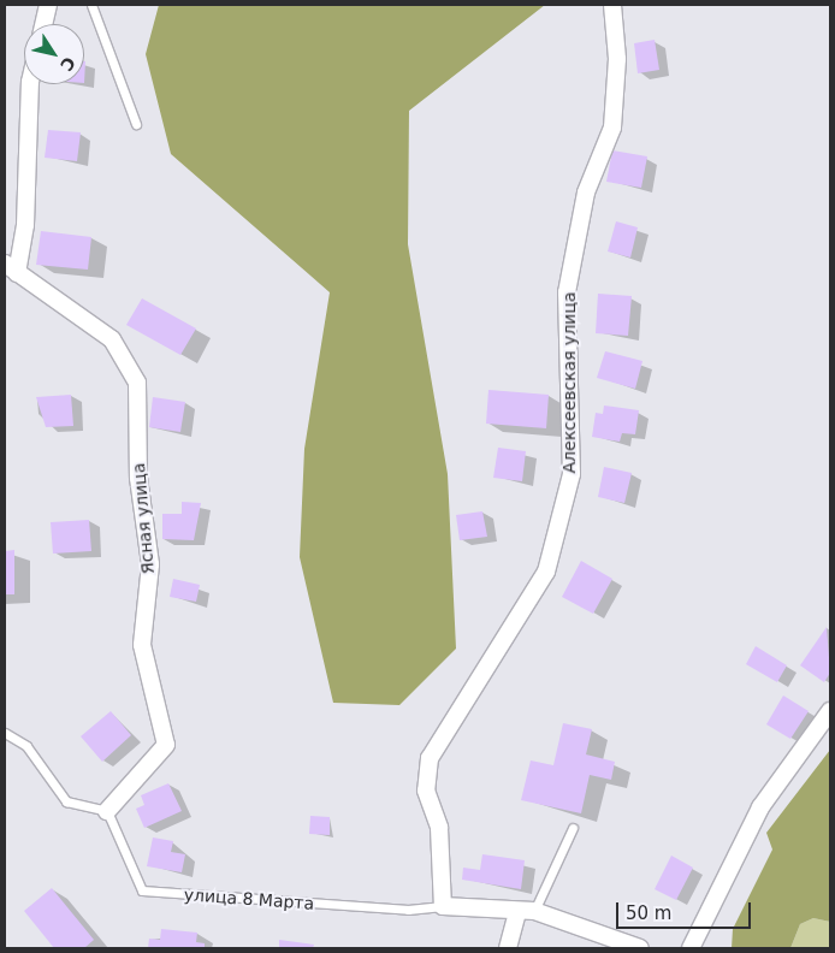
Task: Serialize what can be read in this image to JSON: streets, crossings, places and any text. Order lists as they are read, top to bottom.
{
  "streets": {
    "street": ["Алексеевская улица", "Ясная улица"],
    "lane": ["улица 8 Марта"]
  },
  "crossings": [
    ["Алексеевская улица", "улица 8 Марта"],
    ["Ясная улица", "улица 8 Марта"]
  ],
  "scale_bar": "50 m",
  "north": "bottom right"
}
